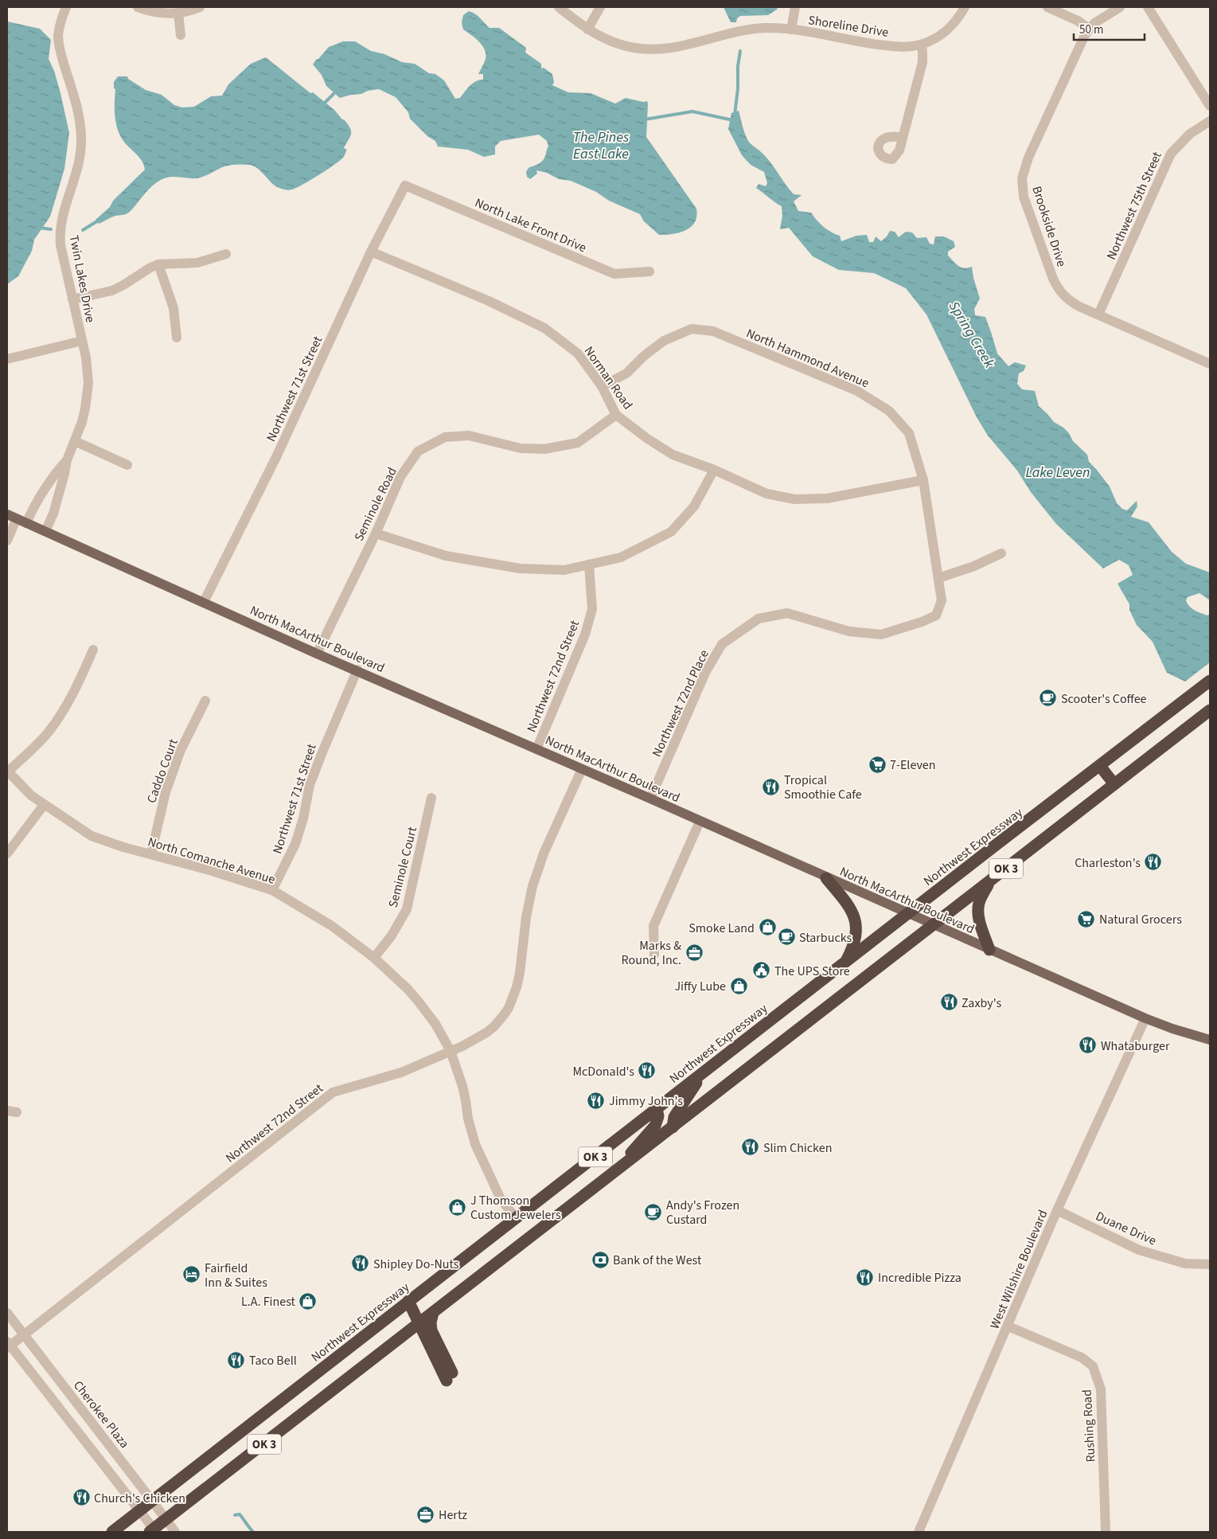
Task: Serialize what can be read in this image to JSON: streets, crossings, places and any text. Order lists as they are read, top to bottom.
{
  "streets": {
    "highway": ["Northwest Expressway", "OK 3"],
    "main road": ["North MacArthur Boulevard"],
    "street": [
      "Shoreline Drive",
      "Northwest 75th Street",
      "North Lake Front Drive",
      "Brookside Drive",
      "Twin Lakes Drive",
      "North Hammond Avenue",
      "Norman Road",
      "Northwest 71st Street",
      "Seminole Road",
      "Northwest 72nd Street",
      "Northwest 72nd Place",
      "Caddo Court",
      "North Comanche Avenue",
      "Seminole Court",
      "Duane Drive",
      "West Wilshire Boulevard",
      "Cherokee Plaza",
      "Rushing Road"
    ]
  },
  "crossings": [
    ["Northwest 75th Street", "Brookside Drive"],
    ["North Lake Front Drive", "Northwest 71st Street"],
    ["Twin Lakes Drive", "North MacArthur Boulevard"],
    ["North Hammond Avenue", "Norman Road"],
    ["North Hammond Avenue", "Northwest 72nd Place"],
    ["Norman Road", "Northwest 71st Street"],
    ["Norman Road", "Seminole Road"],
    ["Northwest 71st Street", "North MacArthur Boulevard"],
    ["Northwest 71st Street", "North Comanche Avenue"],
    ["Seminole Road", "North MacArthur Boulevard"],
    ["North MacArthur Boulevard", "Northwest 72nd Street"],
    ["North MacArthur Boulevard", "Northwest 72nd Place"],
    ["North MacArthur Boulevard", "Northwest Expressway"],
    ["North MacArthur Boulevard", "OK 3"],
    ["North MacArthur Boulevard", "West Wilshire Boulevard"],
    ["Northwest 72nd Street", "North Comanche Avenue"],
    ["Northwest 72nd Street", "Cherokee Plaza"],
    ["Caddo Court", "North Comanche Avenue"],
    ["Northwest Expressway", "North Comanche Avenue"],
    ["Northwest Expressway", "Cherokee Plaza"],
    ["North Comanche Avenue", "Seminole Court"],
    ["OK 3", "Cherokee Plaza"],
    ["Duane Drive", "West Wilshire Boulevard"],
    ["West Wilshire Boulevard", "Rushing Road"]
  ],
  "water": ["The Pines East Lake", "Spring Creek", "Lake Leven"],
  "places": {
    "cafe": ["Scooter's Coffee", "Starbucks", "Andy's Frozen Custard"],
    "supermarket": ["7-Eleven", "Natural Grocers"],
    "restaurant": [
      "Tropical Smoothie Cafe",
      "Charleston's",
      "Zaxby's",
      "Whataburger",
      "McDonald's",
      "Jimmy John's",
      "Slim Chicken",
      "Shipley Do-Nuts",
      "Incredible Pizza",
      "Taco Bell",
      "Church's Chicken"
    ],
    "shop": [
      "Smoke Land",
      "Jiffy Lube",
      "J Thomson Custom Jewelers",
      "L.A. Finest"
    ],
    "office": ["Marks & Round, Inc.", "Hertz"],
    "public building": ["The UPS Store"],
    "bank": ["Bank of the West"],
    "hotel": ["Fairfield Inn & Suites"]
  },
  "scale_bar": "50 m"
}
